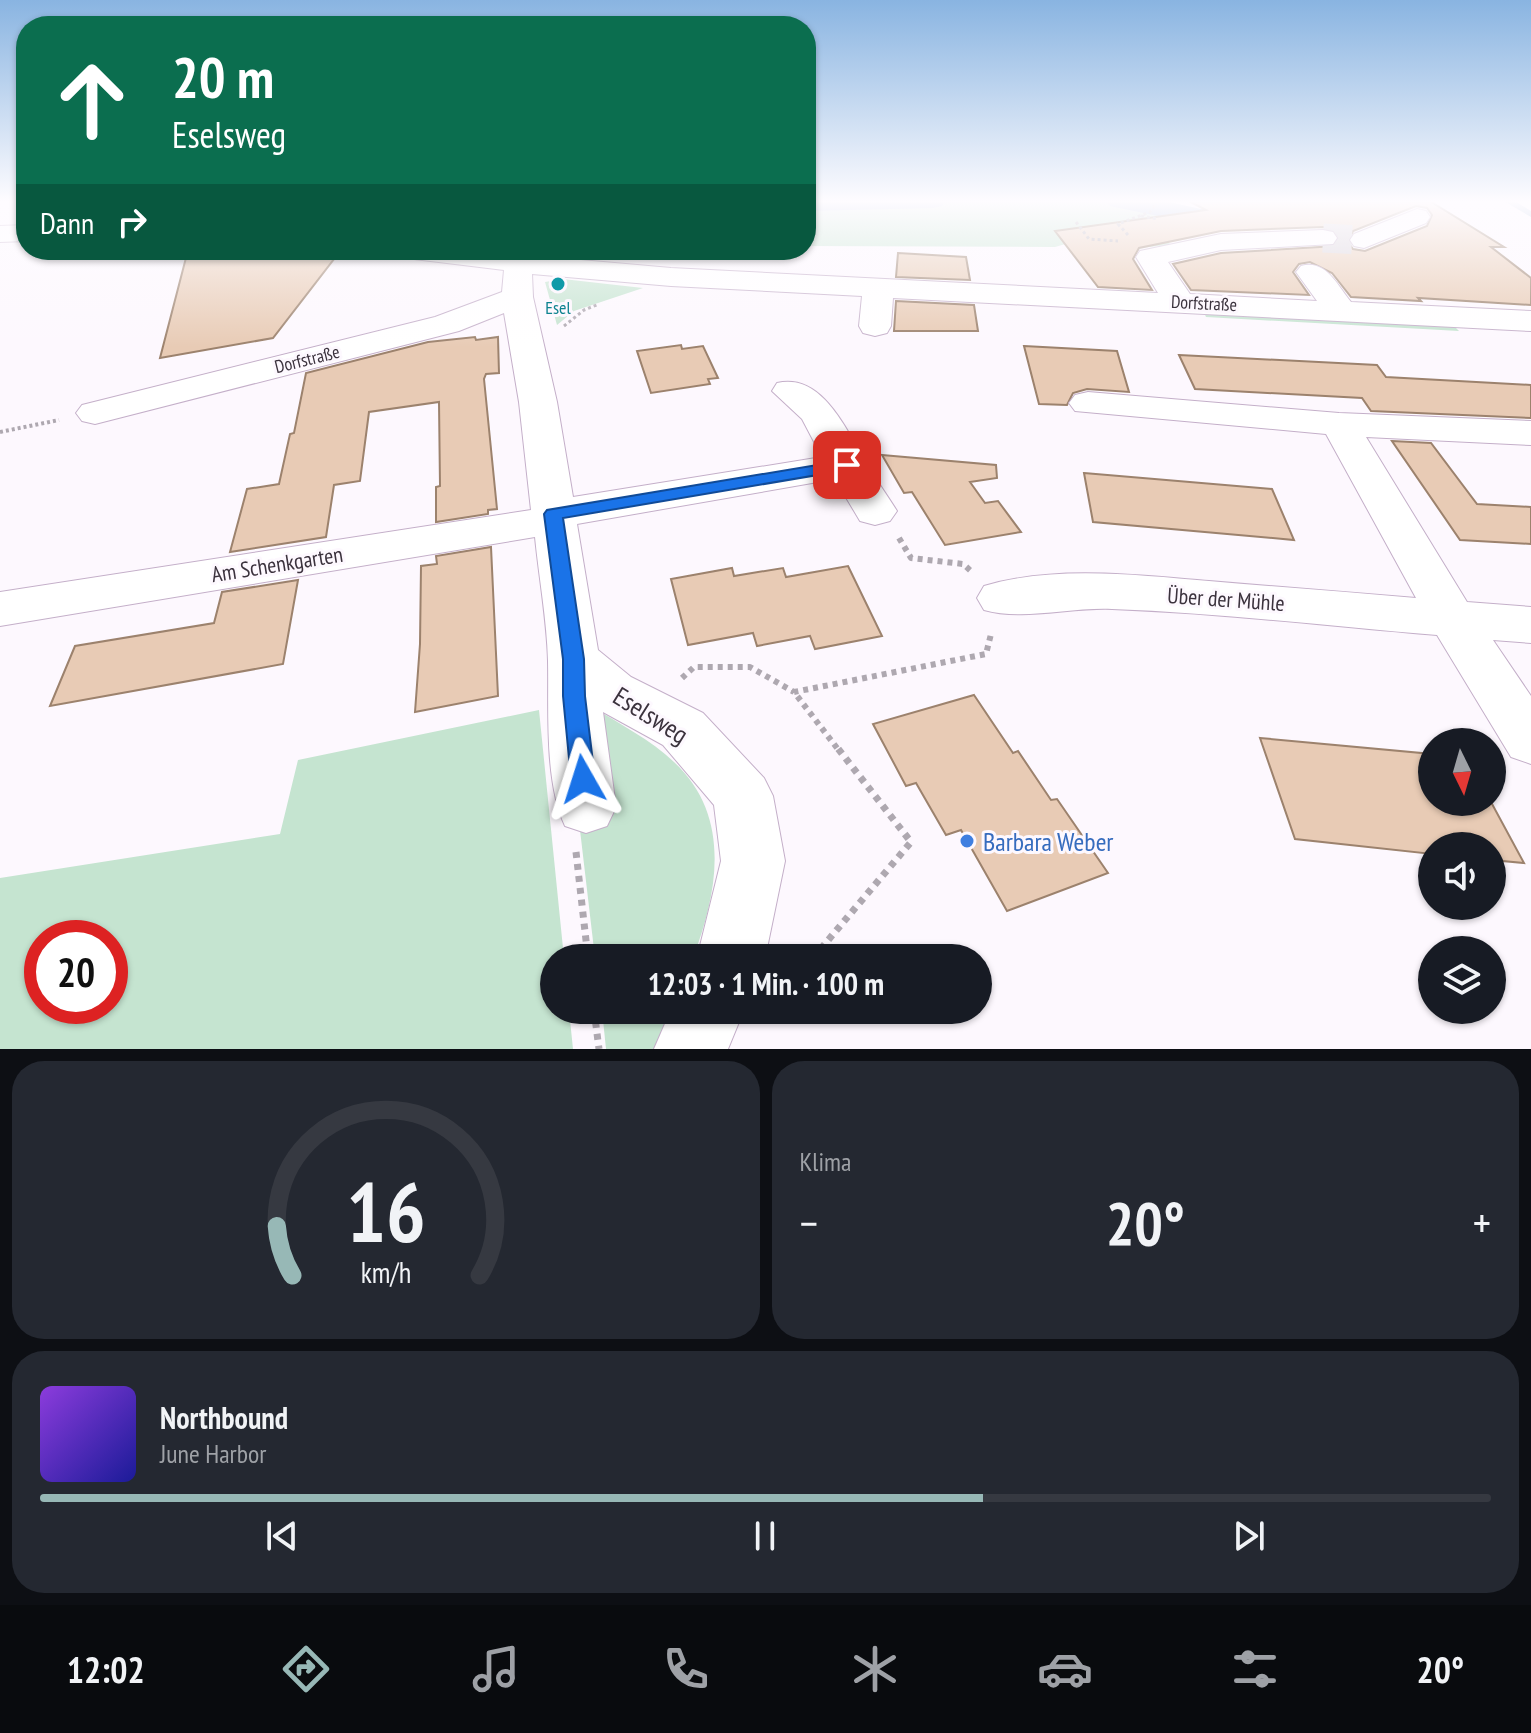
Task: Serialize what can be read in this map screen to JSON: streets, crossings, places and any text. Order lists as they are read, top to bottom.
{
  "streets": {
    "street": [
      "Dorfstraße",
      "Am Schenkgarten",
      "Über der Mühle",
      "Eselsweg"
    ]
  },
  "places": ["Esel", "Barbara Weber"],
  "north": "bottom",
  "page": {
    "turn": ["20 m", "Eselsweg"],
    "then": "Dann",
    "limit": "20",
    "trip": "12:03 · 1 Min. · 100 m",
    "tile": "Klima",
    "heat": ["−", "20°", "+"],
    "song": ["Northbound", "June Harbor"],
    "tabs": ["12:02", "20°"],
    "gauge": ["16", "km/h"]
  }
}
